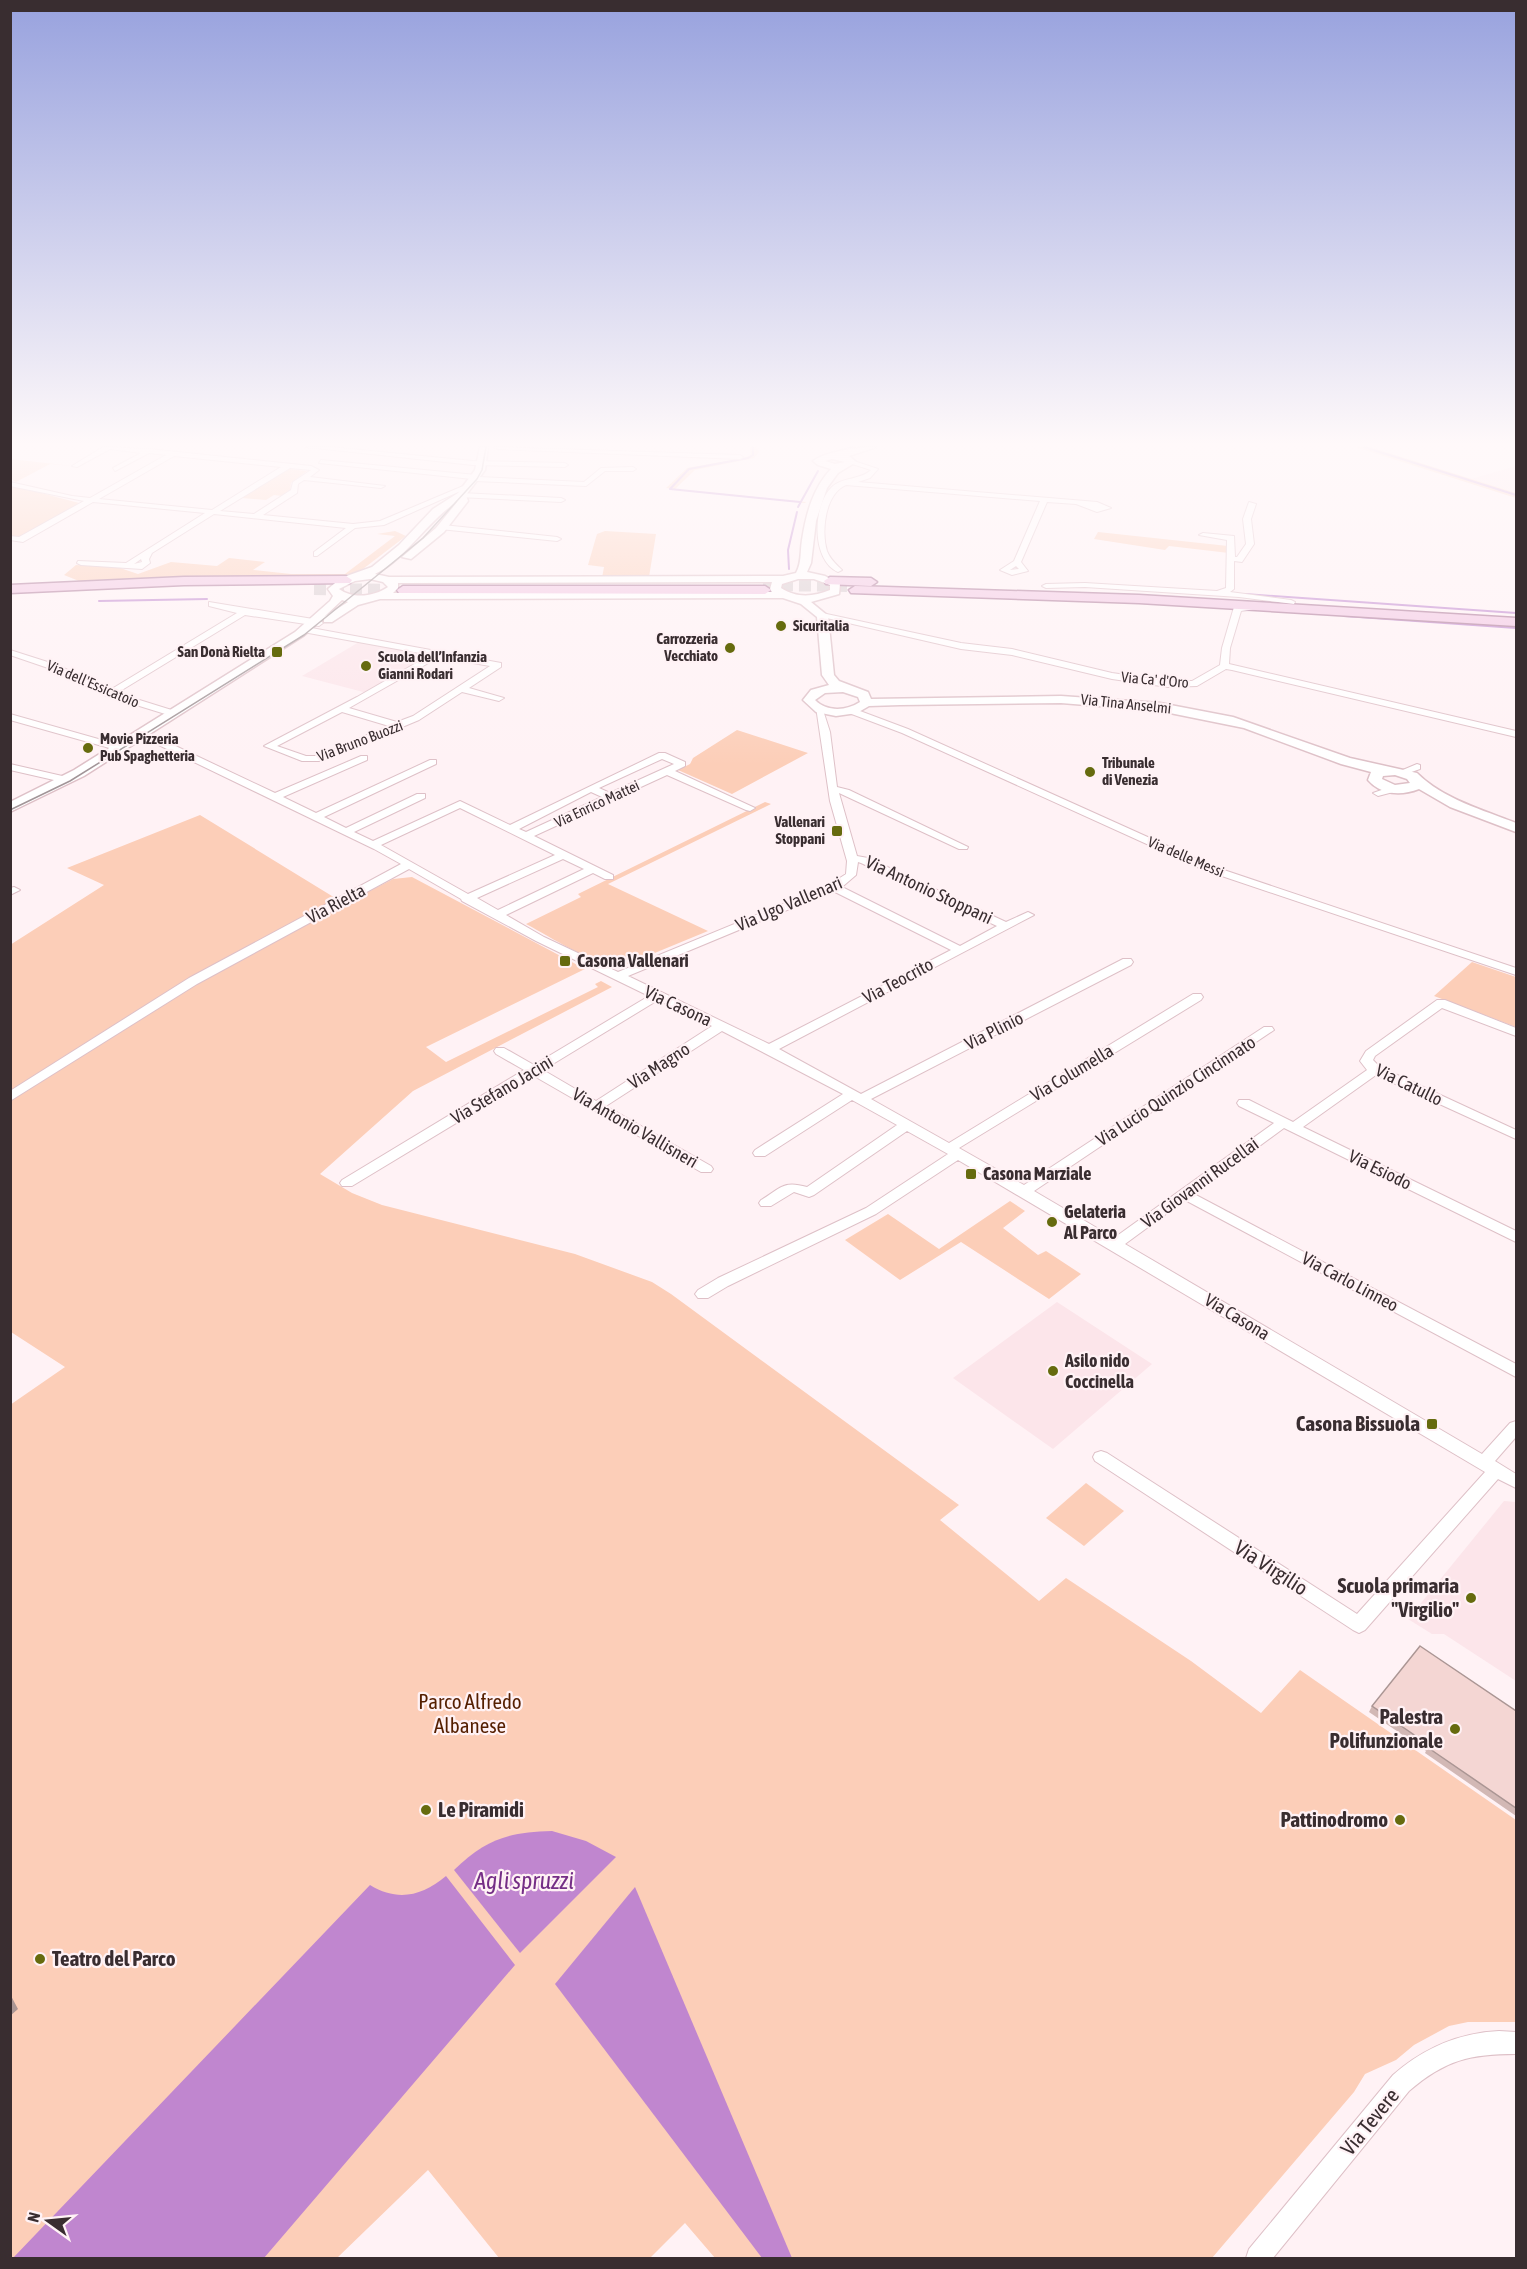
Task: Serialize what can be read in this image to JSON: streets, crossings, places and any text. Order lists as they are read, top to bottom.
{
  "streets": {
    "street": [
      "Via Ca' d'Oro",
      "Via dell'Essicatoio",
      "Via Tina Anselmi",
      "Via Bruno Buozzi",
      "Via Enrico Mattei",
      "Via delle Messi",
      "Via Antonio Stoppani",
      "Via Rielta",
      "Via Ugo Vallenari",
      "Via Teocrito",
      "Via Casona",
      "Via Plinio",
      "Via Magno",
      "Via Columella",
      "Via Catullo",
      "Via Stefano Jacini",
      "Via Lucio Quinzio Cincinnato",
      "Via Antonio Vallisneri",
      "Via Esiodo",
      "Via Giovanni Rucellai",
      "Via Carlo Linneo",
      "Via Virgilio",
      "Via Tevere"
    ]
  },
  "crossings": [
    ["Via Tina Anselmi", "Via delle Messi"],
    ["Via Tina Anselmi", "Via Ugo Vallenari"],
    ["Via Antonio Stoppani", "Via Ugo Vallenari"],
    ["Via Antonio Stoppani", "Via Teocrito"],
    ["Via Rielta", "Via Casona"],
    ["Via Ugo Vallenari", "Via Casona"],
    ["Via Teocrito", "Via Casona"],
    ["Via Casona", "Via Plinio"],
    ["Via Casona", "Via Magno"],
    ["Via Casona", "Via Columella"],
    ["Via Casona", "Via Stefano Jacini"],
    ["Via Casona", "Via Lucio Quinzio Cincinnato"],
    ["Via Casona", "Via Giovanni Rucellai"],
    ["Via Casona", "Via Virgilio"],
    ["Via Magno", "Via Antonio Vallisneri"],
    ["Via Catullo", "Via Giovanni Rucellai"],
    ["Via Stefano Jacini", "Via Antonio Vallisneri"],
    ["Via Esiodo", "Via Giovanni Rucellai"],
    ["Via Giovanni Rucellai", "Via Carlo Linneo"]
  ],
  "water": ["Agli spruzzi"],
  "parks": ["Parco Alfredo Albanese"],
  "places": {
    "other": [
      "Sicuritalia",
      "Carrozzeria Vecchiato",
      "Scuola dell’Infanzia Gianni Rodari",
      "Movie Pizzeria Pub Spaghetteria",
      "Tribunale di Venezia",
      "Gelateria Al Parco",
      "Asilo nido Coccinella",
      "Scuola primaria \"Virgilio\"",
      "Palestra Polifunzionale",
      "Le Piramidi",
      "Pattinodromo",
      "Teatro del Parco"
    ],
    "transit": [
      "San Donà Rielta",
      "Vallenari Stoppani",
      "Casona Vallenari",
      "Casona Marziale",
      "Casona Bissuola"
    ]
  },
  "north": "left"
}
